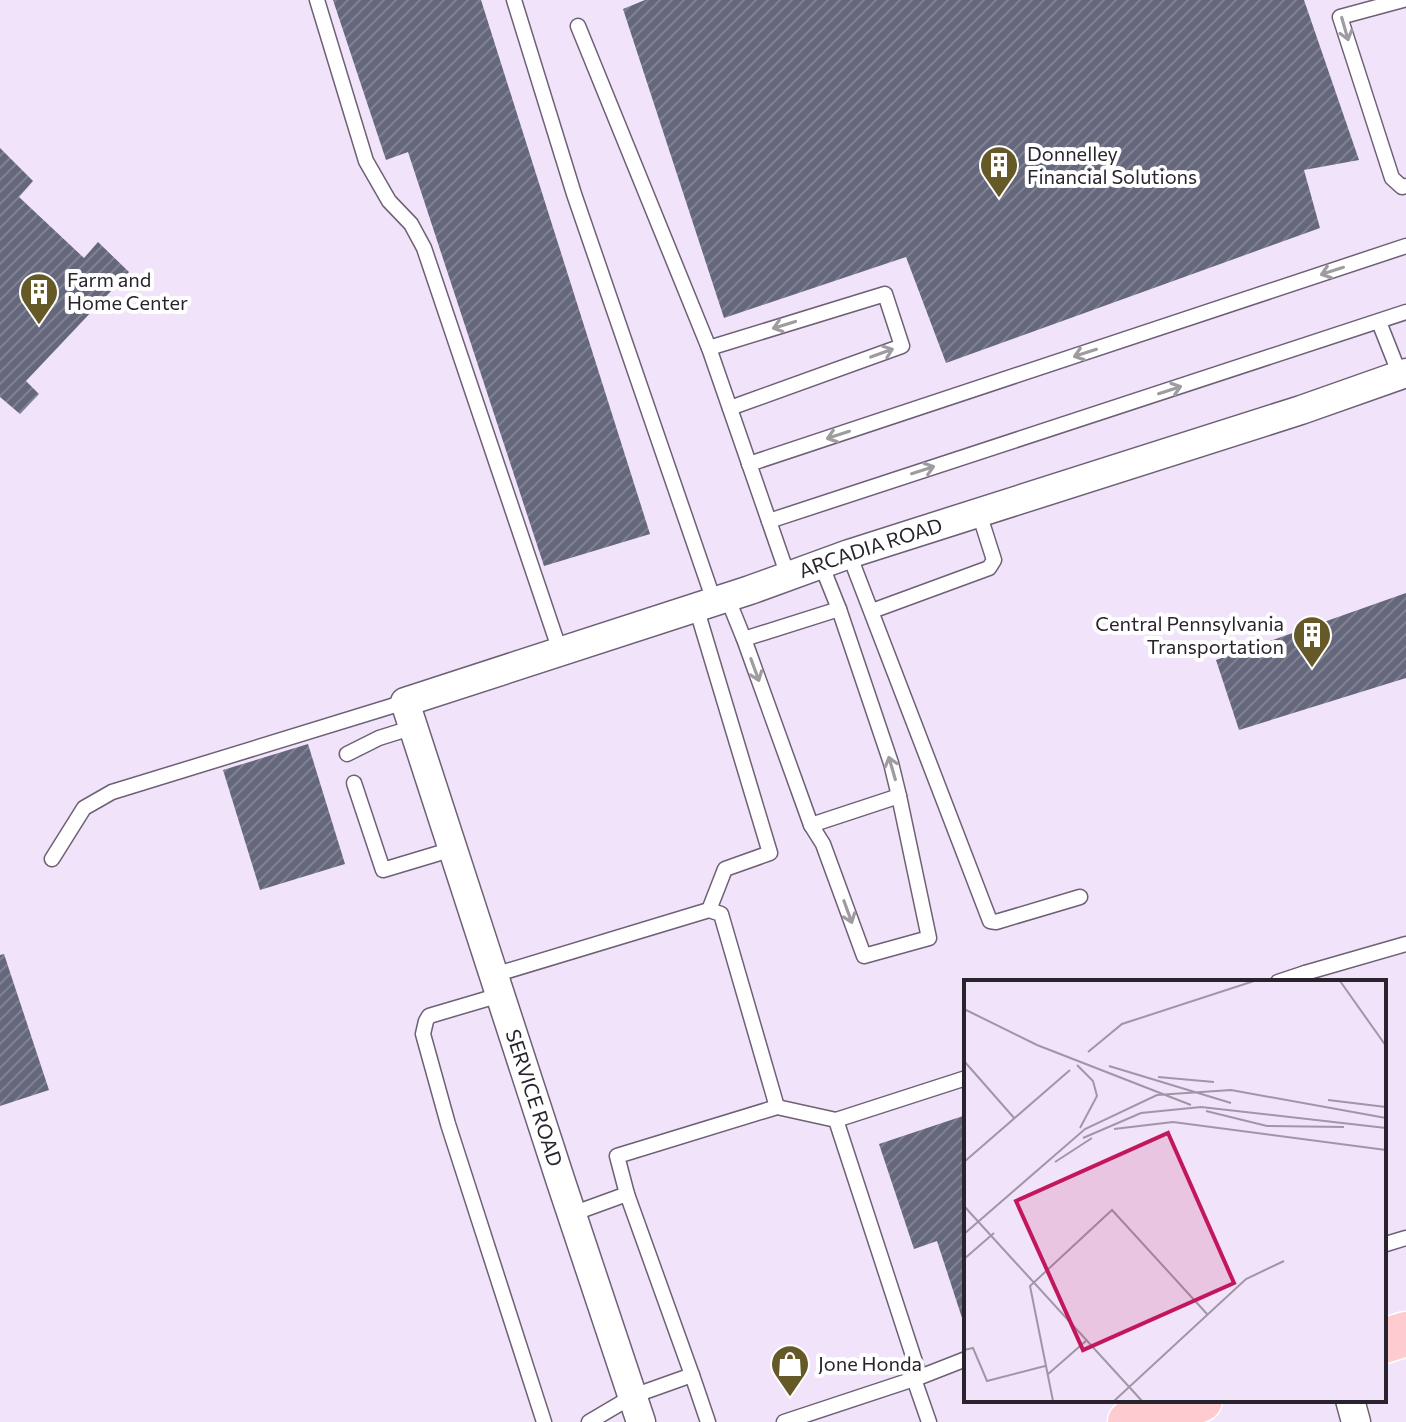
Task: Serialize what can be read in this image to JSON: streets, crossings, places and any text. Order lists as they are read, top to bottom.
{
  "streets": {
    "street": ["ARCADIA ROAD", "SERVICE ROAD"]
  },
  "crossings": [
    ["ARCADIA ROAD", "SERVICE ROAD"]
  ],
  "places": {
    "building": ["Donnelley Financial Solutions", "Farm and Home Center", "Central Pennsylvania Transportation"],
    "shop": ["Jone Honda"]
  }
}
